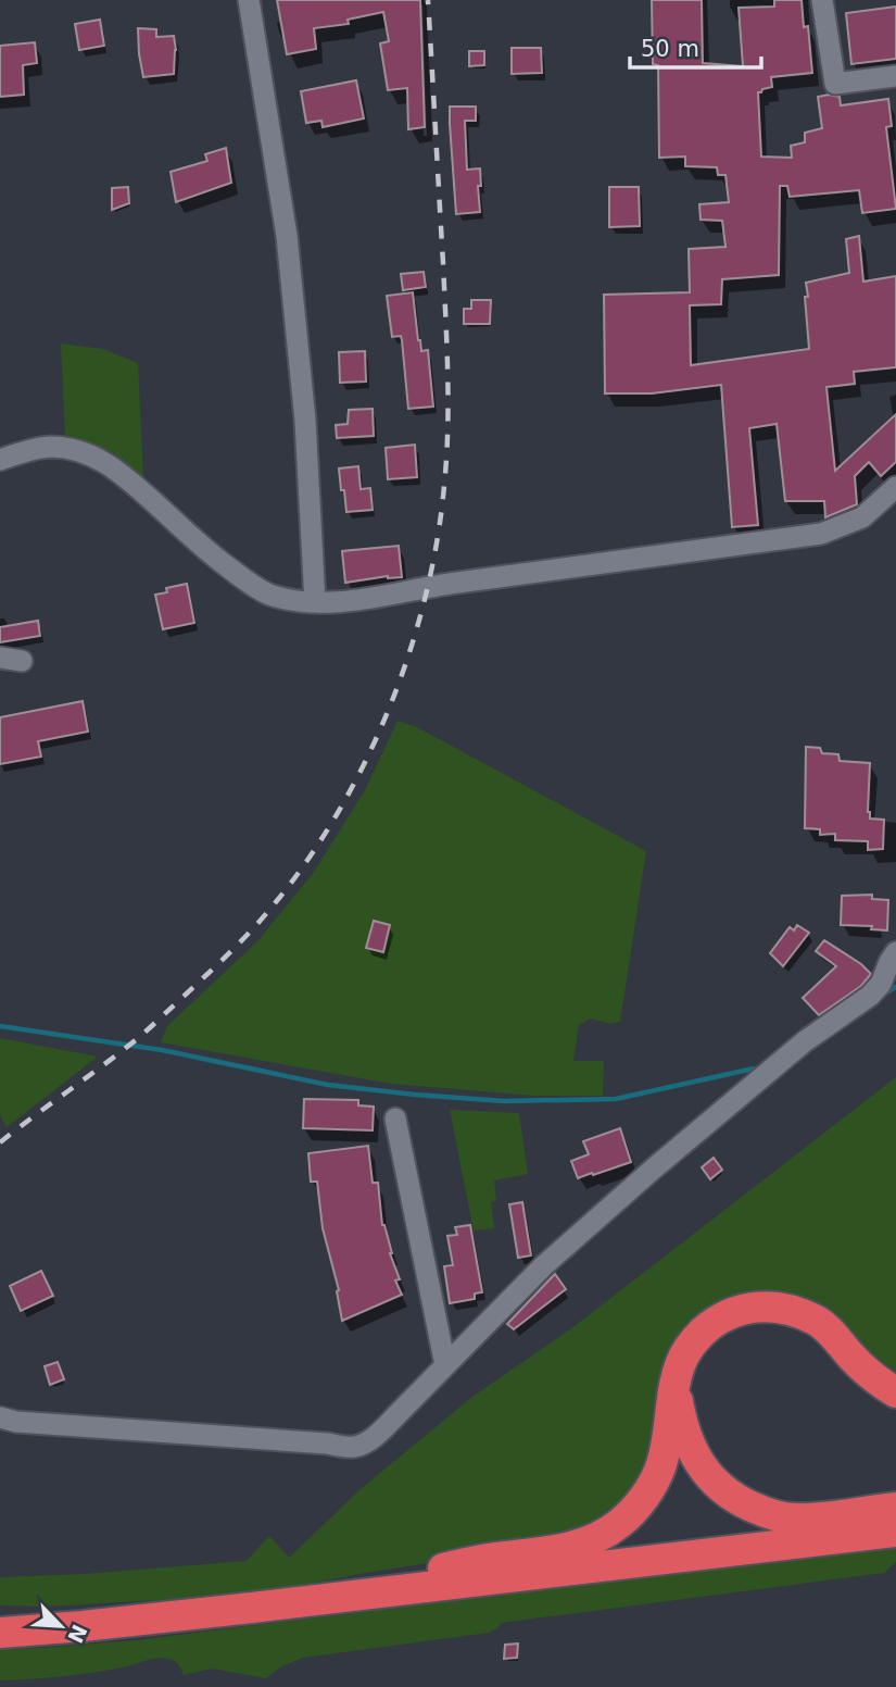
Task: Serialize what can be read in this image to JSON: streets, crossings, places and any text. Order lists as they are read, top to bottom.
{
  "scale_bar": "50 m",
  "north": "bottom right"
}
